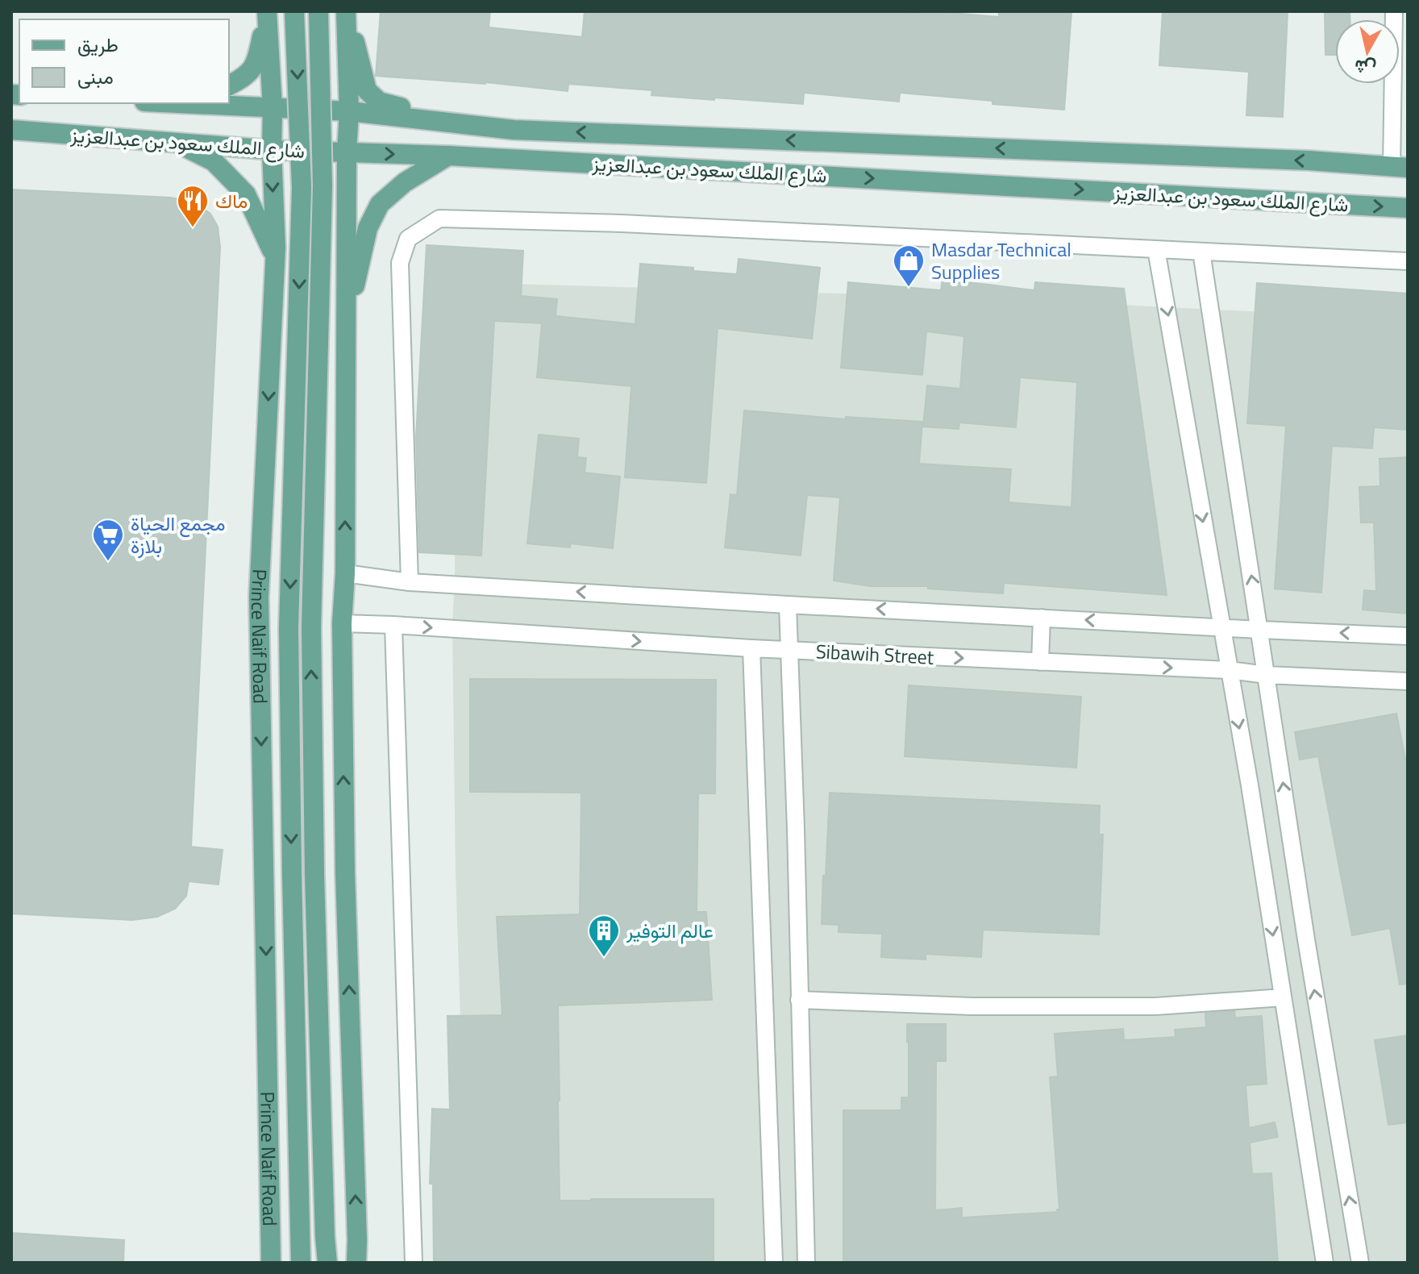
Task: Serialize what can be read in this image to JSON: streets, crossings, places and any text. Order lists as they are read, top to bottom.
{
  "streets": {
    "main road": ["شارع الملك سعود بن عبدالعزيز", "Prince Naif Road"],
    "street": ["Sibawih Street"]
  },
  "crossings": [
    ["شارع الملك سعود بن عبدالعزيز", "Prince Naif Road"]
  ],
  "places": {
    "restaurant": ["ماك"],
    "shop": ["Masdar Technical Supplies"],
    "supermarket": ["مجمع الحياة بلازة"],
    "building": ["عالم التوفير"]
  },
  "legend": ["طريق", "مبنى"],
  "north": "bottom"
}
